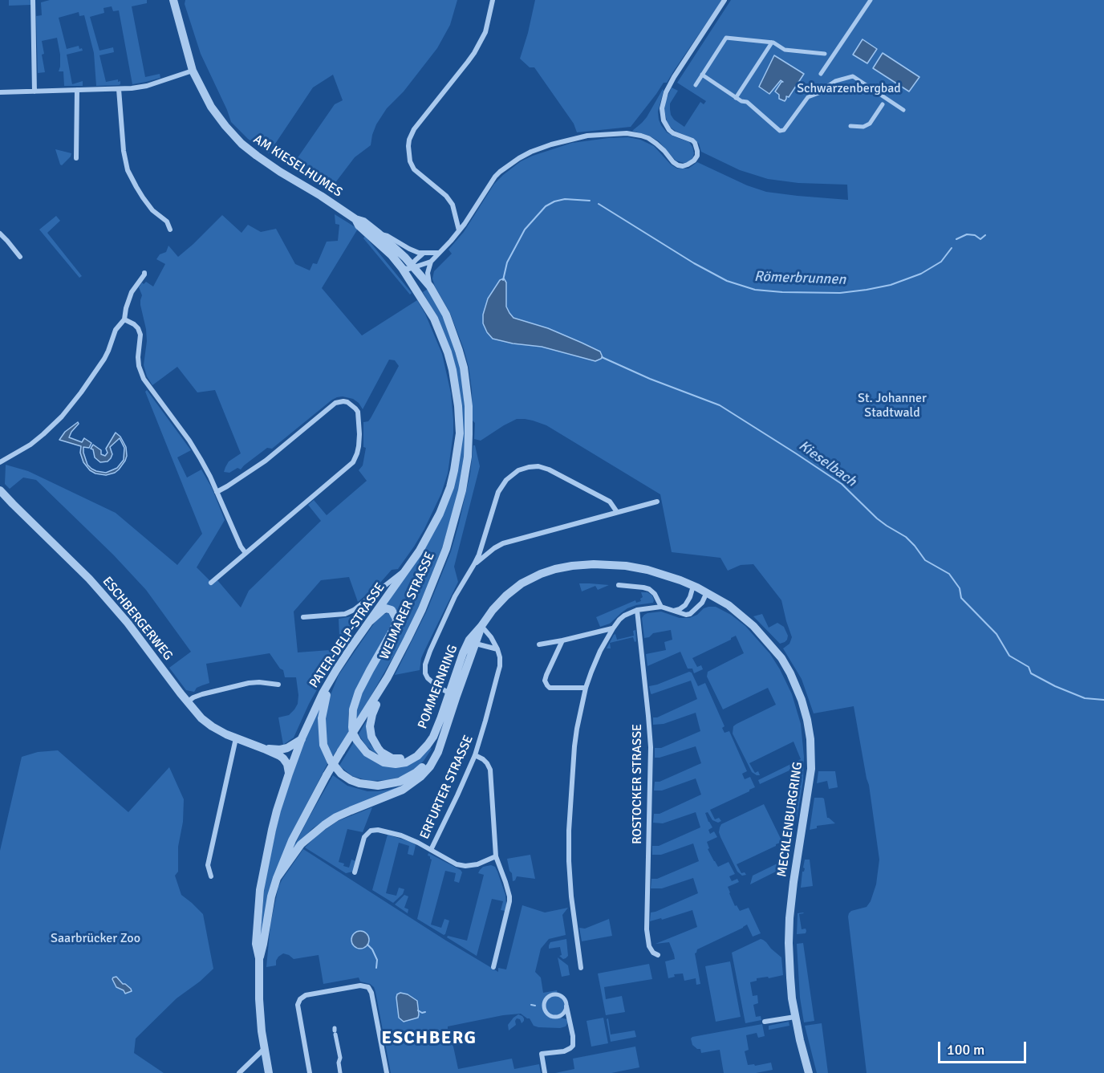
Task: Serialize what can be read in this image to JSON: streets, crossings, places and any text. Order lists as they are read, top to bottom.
{
  "streets": {
    "street": [
      "AM KIESELHUMES",
      "WEIMARER STRASSE",
      "ESCHBERGERWEG",
      "PATER-DELP-STRASSE",
      "POMMERNRING",
      "ROSTOCKER STRASSE",
      "ERFURTER STRASSE",
      "MECKLENBURGRING"
    ]
  },
  "crossings": [
    ["AM KIESELHUMES", "WEIMARER STRASSE"],
    ["AM KIESELHUMES", "PATER-DELP-STRASSE"],
    ["WEIMARER STRASSE", "PATER-DELP-STRASSE"],
    ["WEIMARER STRASSE", "POMMERNRING"],
    ["ESCHBERGERWEG", "PATER-DELP-STRASSE"],
    ["PATER-DELP-STRASSE", "POMMERNRING"],
    ["POMMERNRING", "MECKLENBURGRING"]
  ],
  "districts": ["ESCHBERG"],
  "water": ["Römerbrunnen", "Kieselbach"],
  "parks": ["Schwarzenbergbad", "St. Johanner Stadtwald", "Saarbrücker Zoo"],
  "scale_bar": "100 m"
}
